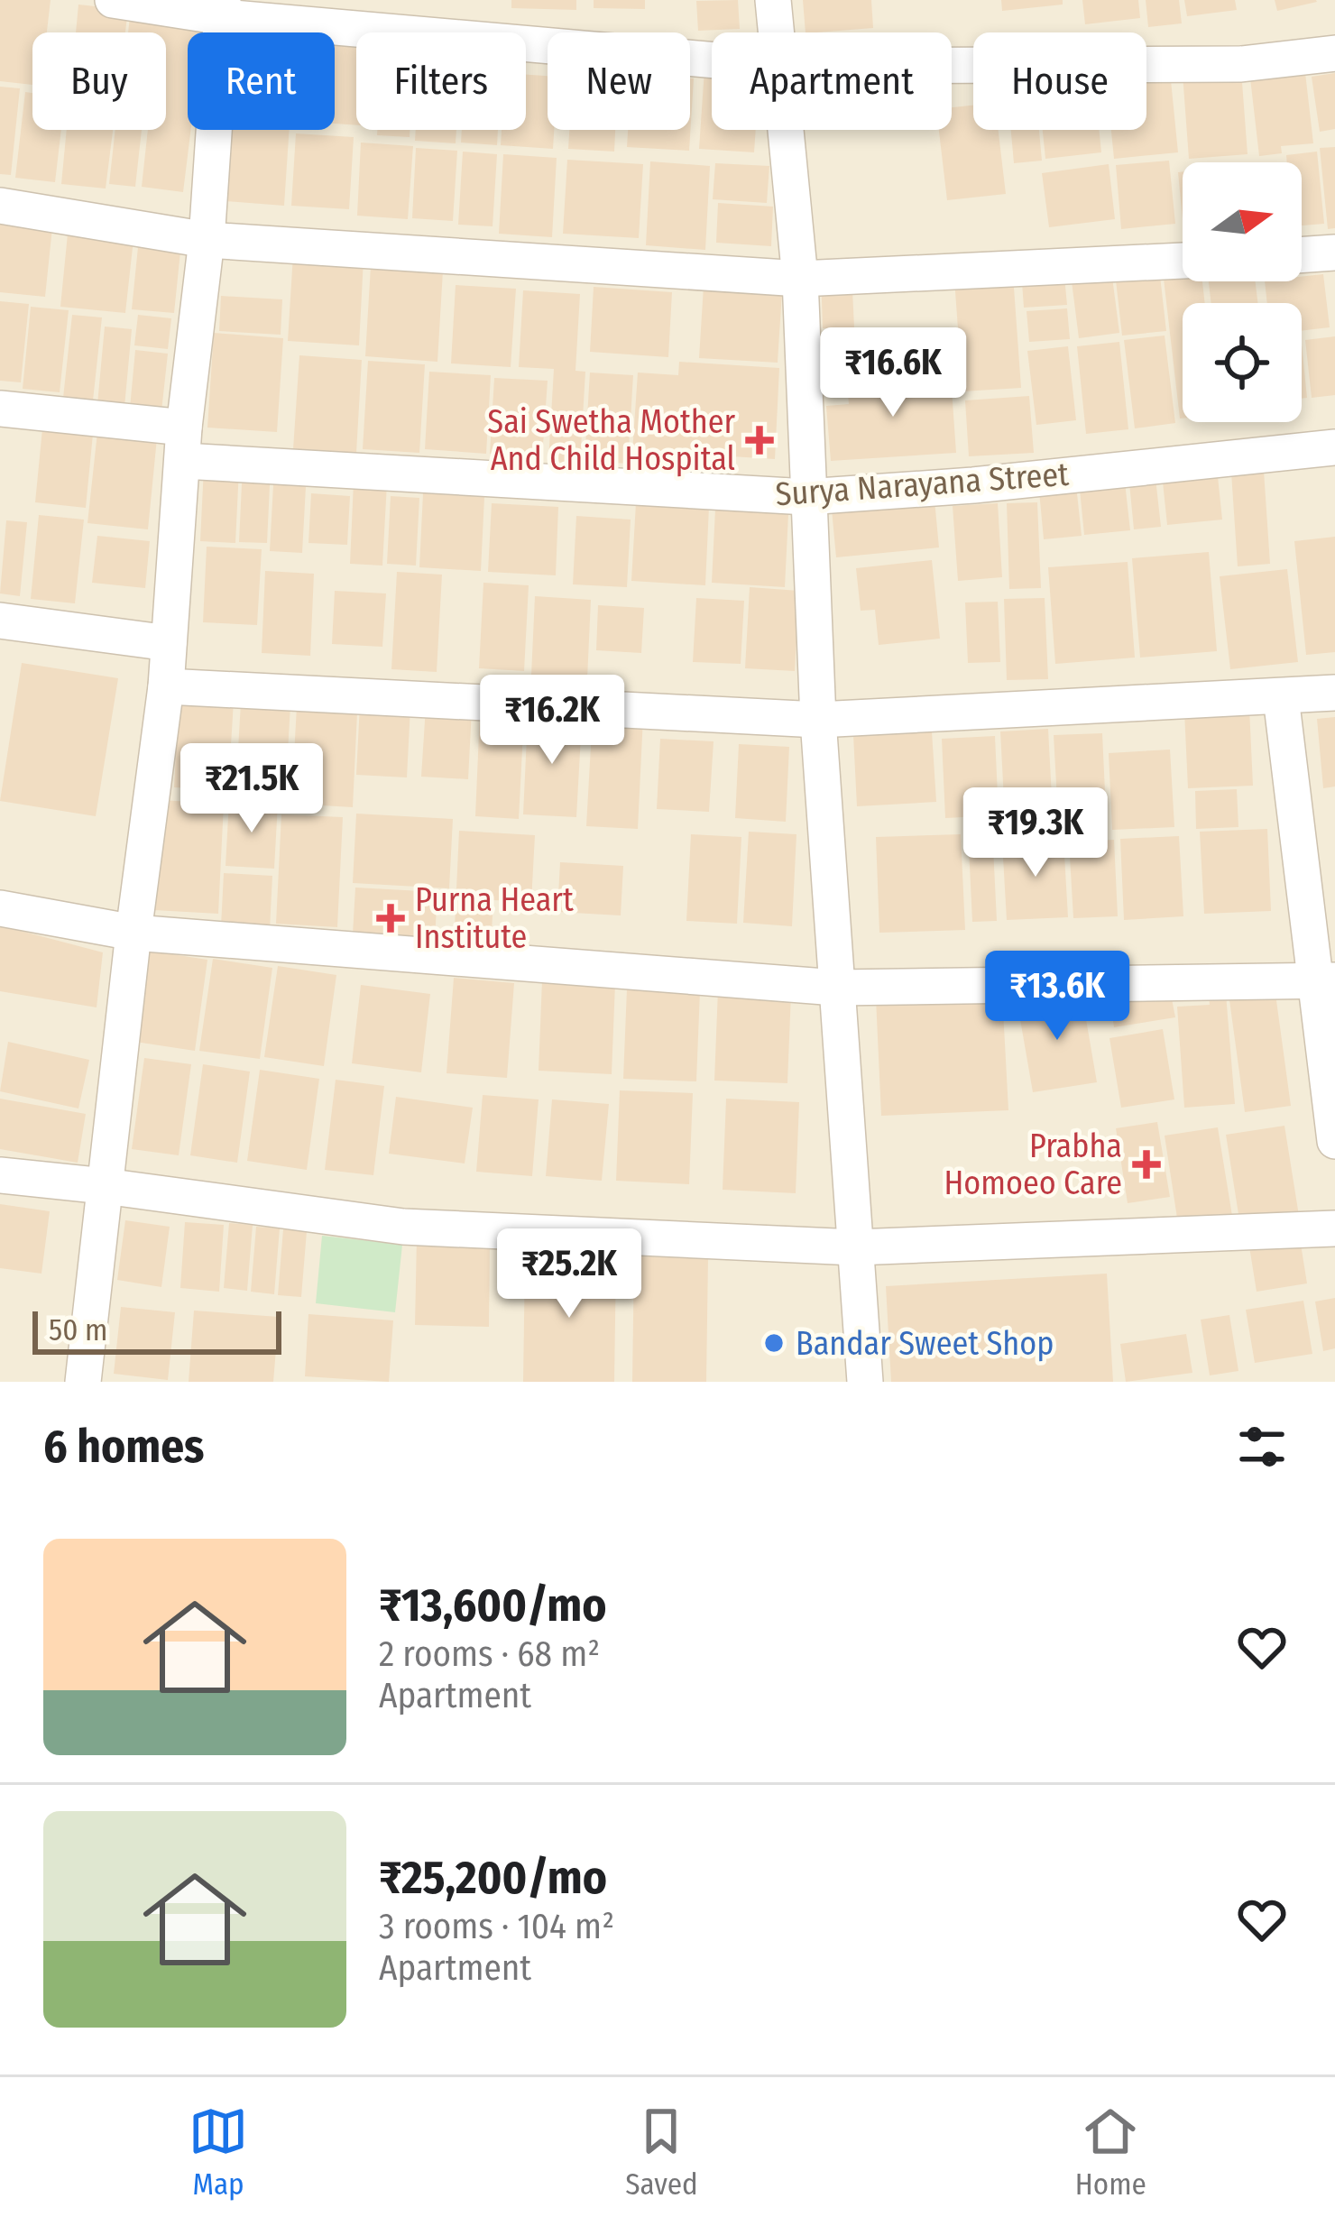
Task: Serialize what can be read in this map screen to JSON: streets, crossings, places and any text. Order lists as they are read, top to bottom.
{
  "streets": {
    "street": ["Surya Narayana Street"]
  },
  "places": {
    "health": ["Sai Swetha Mother And Child Hospital", "Purna Heart Institute", "Prabha Homoeo Care"],
    "other": ["Bandar Sweet Shop"]
  },
  "scale_bar": "50 m",
  "north": "right",
  "page": {
    "chip": [
      "Buy",
      "Rent",
      "Filters",
      "New",
      "Apartment",
      "House"
    ],
    "price": [
      "₹16.6K",
      "₹16.2K",
      "₹21.5K",
      "₹19.3K",
      "₹13.6K",
      "₹25.2K"
    ],
    "scale": "50 m",
    "heading": "6 homes",
    "list": [
      {
        "name": "₹13,600/mo",
        "note": "2 rooms · 68 m² · Apartment"
      },
      {
        "name": "₹25,200/mo",
        "note": "3 rooms · 104 m² · Apartment"
      }
    ],
    "tabs": ["Map", "Saved", "Home"]
  }
}
